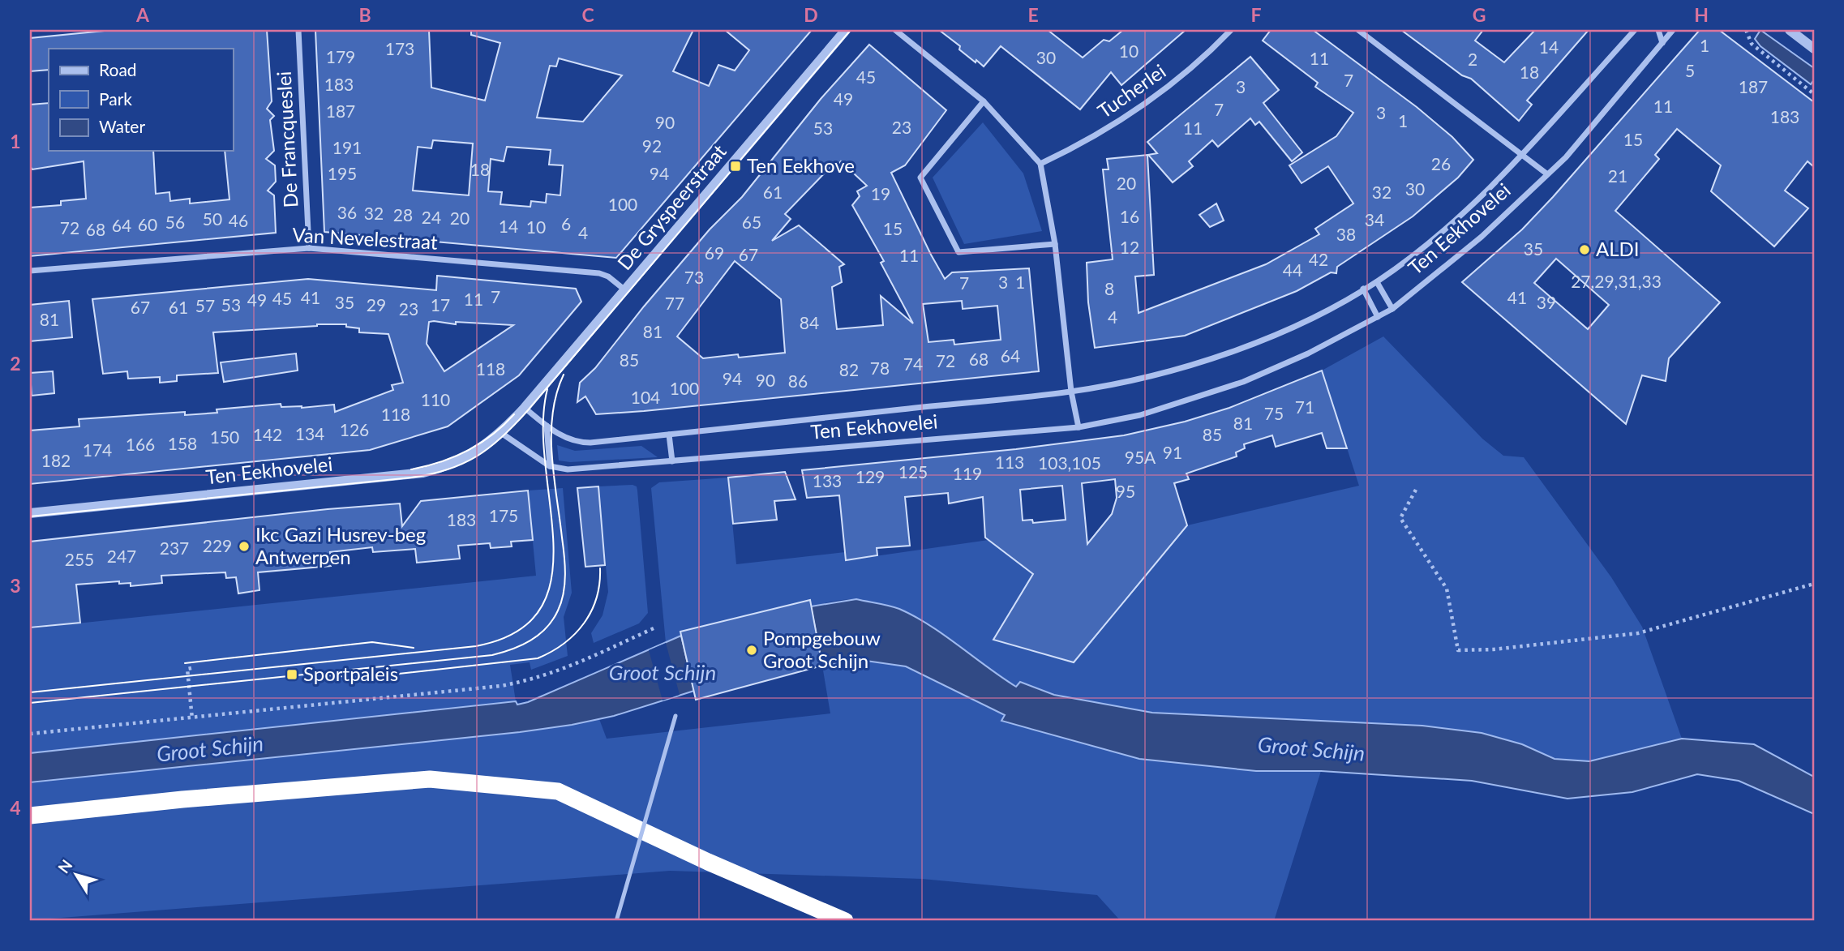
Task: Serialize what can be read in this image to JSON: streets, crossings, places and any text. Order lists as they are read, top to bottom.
{
  "streets": {
    "street": [
      "Tucherlei",
      "De Francqueslei",
      "De Gryspeerstraat",
      "Ten Eekhovelei",
      "Van Nevelestraat"
    ]
  },
  "crossings": [
    ["De Francqueslei", "Van Nevelestraat"],
    ["De Gryspeerstraat", "Ten Eekhovelei"],
    ["De Gryspeerstraat", "Van Nevelestraat"]
  ],
  "water": ["Groot Schijn"],
  "places": {
    "transit": ["Ten Eekhove", "Sportpaleis"],
    "other": ["ALDI", "Ikc Gazi Husrev-beg Antwerpen", "Pompgebouw Groot Schijn"]
  },
  "house_numbers": [
    "1",
    "14",
    "173",
    "10",
    "179",
    "30",
    "11",
    "2",
    "5",
    "18",
    "45",
    "7",
    "183",
    "3",
    "187",
    "49",
    "11",
    "7",
    "187",
    "3",
    "183",
    "1",
    "90",
    "23",
    "53",
    "11",
    "15",
    "92",
    "191",
    "26",
    "18",
    "195",
    "94",
    "21",
    "20",
    "30",
    "61",
    "32",
    "19",
    "100",
    "36",
    "32",
    "28",
    "16",
    "24",
    "20",
    "50",
    "34",
    "46",
    "56",
    "65",
    "6",
    "60",
    "64",
    "14",
    "10",
    "72",
    "15",
    "68",
    "4",
    "38",
    "12",
    "35",
    "69",
    "67",
    "11",
    "42",
    "44",
    "73",
    "27,29,31,33",
    "3",
    "1",
    "7",
    "8",
    "7",
    "41",
    "41",
    "45",
    "11",
    "49",
    "35",
    "39",
    "77",
    "53",
    "29",
    "17",
    "57",
    "67",
    "61",
    "23",
    "4",
    "81",
    "84",
    "81",
    "64",
    "68",
    "85",
    "72",
    "74",
    "78",
    "118",
    "82",
    "94",
    "90",
    "86",
    "100",
    "104",
    "110",
    "71",
    "75",
    "118",
    "81",
    "126",
    "134",
    "142",
    "85",
    "150",
    "158",
    "166",
    "174",
    "91",
    "95A",
    "182",
    "113",
    "103,105",
    "125",
    "119",
    "129",
    "133",
    "95",
    "175",
    "183",
    "229",
    "237",
    "247",
    "255"
  ],
  "legend": ["Road", "Park", "Water"],
  "north": "top left",
  "grid": {
    "columns": [
      "A",
      "B",
      "C",
      "D",
      "E",
      "F",
      "G",
      "H"
    ],
    "rows": [
      "1",
      "2",
      "3",
      "4"
    ]
  }
}
